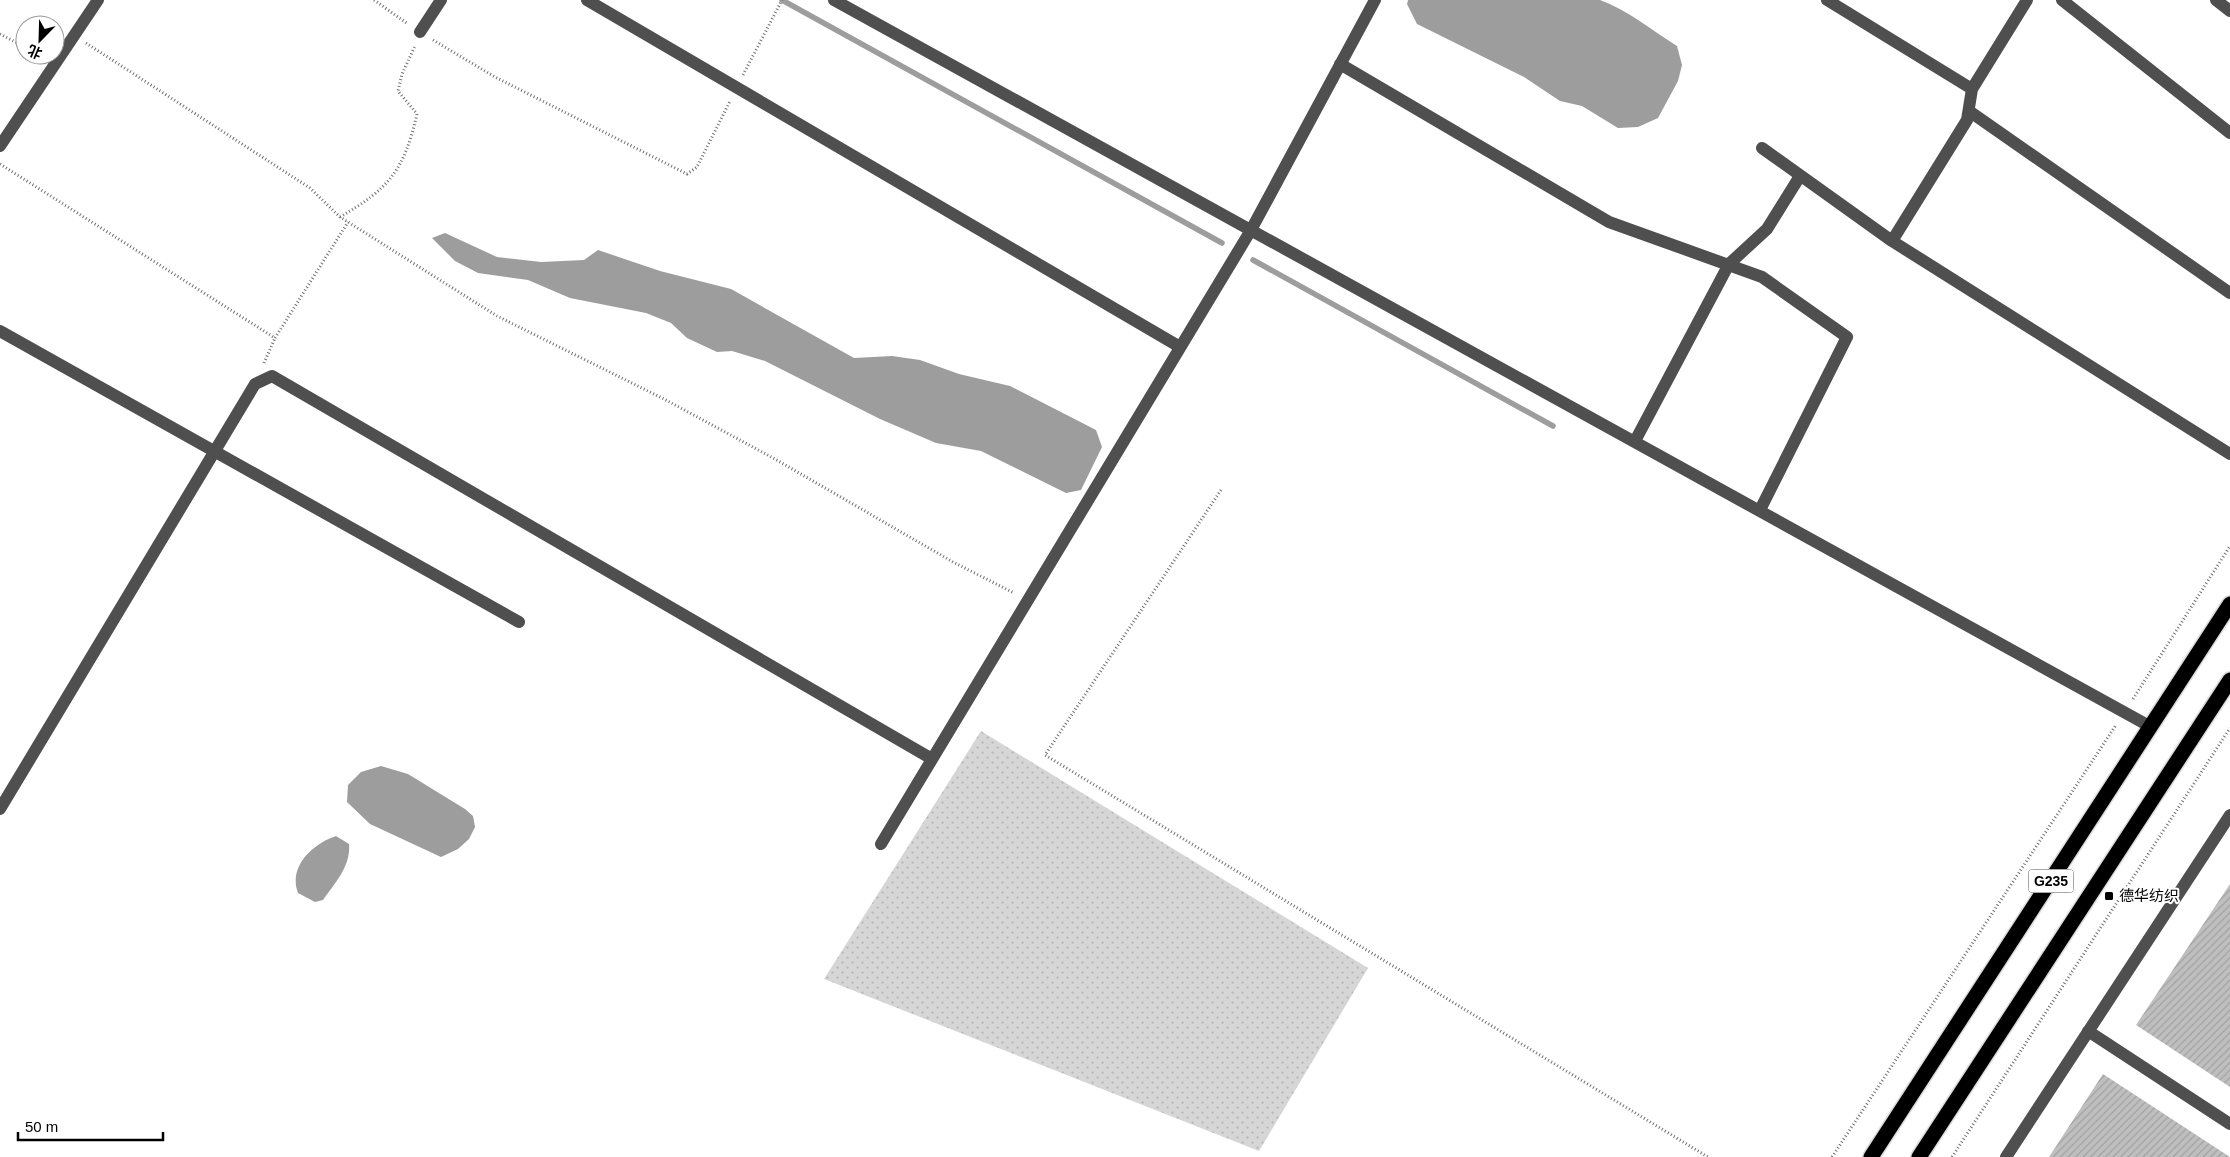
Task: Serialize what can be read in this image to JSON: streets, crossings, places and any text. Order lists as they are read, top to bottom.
{
  "streets": {
    "highway": ["G235"]
  },
  "places": {
    "transit": ["德华纺织"]
  },
  "scale_bar": "50 m",
  "north": "bottom left"
}
